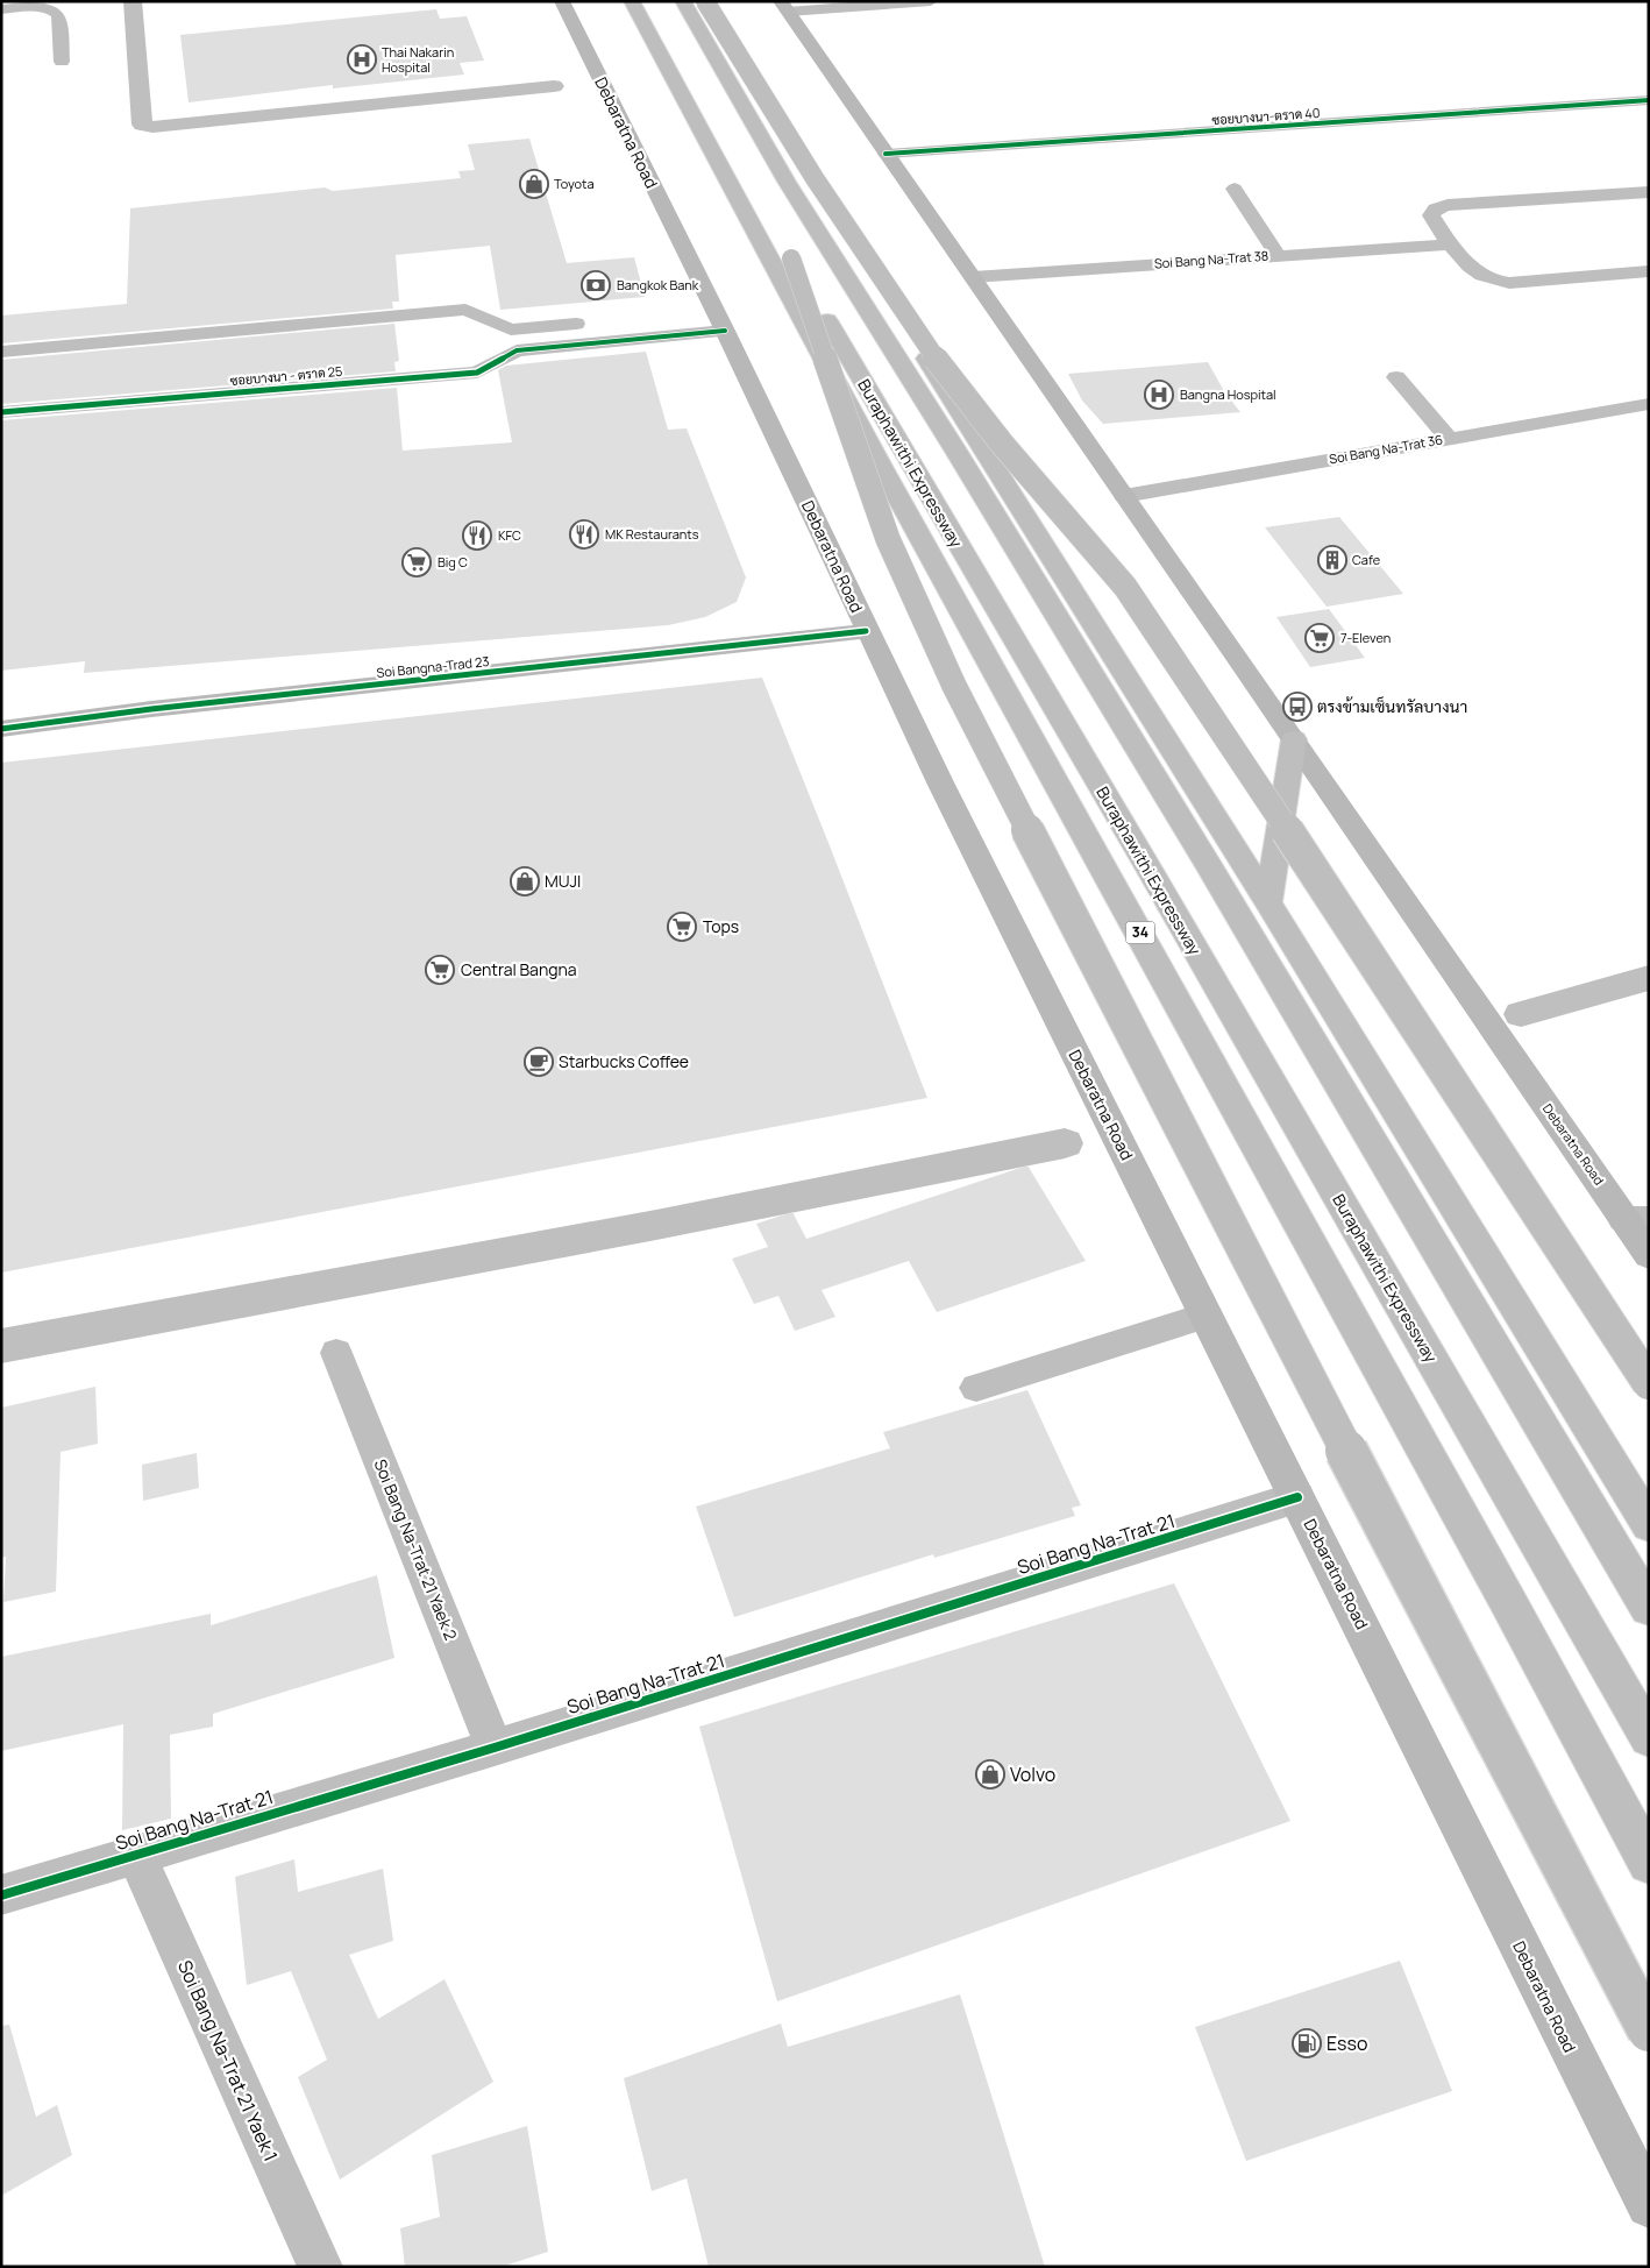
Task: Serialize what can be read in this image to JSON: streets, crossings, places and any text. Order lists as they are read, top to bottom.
{
  "streets": {
    "highway": ["Buraphawithi Expressway", "34"],
    "main road": ["Debaratna Road", "Soi Bangna-Trad 23"],
    "street": [
      "ซอยบางนา-ตราด 40",
      "Soi Bang Na-Trat 38",
      "ซอยบางนา - ตราด 25",
      "Soi Bang Na-Trat 36",
      "Soi Bang Na-Trat 21",
      "Soi Bang Na-Trat 21 Yaek 2",
      "Soi Bang Na-Trat 21 Yaek 1"
    ]
  },
  "crossings": [
    ["ซอยบางนา-ตราด 40", "Debaratna Road"],
    ["Debaratna Road", "Soi Bang Na-Trat 38"],
    ["Debaratna Road", "ซอยบางนา - ตราด 25"],
    ["Debaratna Road", "Soi Bang Na-Trat 36"],
    ["Debaratna Road", "Soi Bangna-Trad 23"],
    ["Debaratna Road", "Soi Bang Na-Trat 21"],
    ["Soi Bang Na-Trat 21", "Soi Bang Na-Trat 21 Yaek 2"],
    ["Soi Bang Na-Trat 21", "Soi Bang Na-Trat 21 Yaek 1"]
  ],
  "places": {
    "hospital": ["Thai Nakarin Hospital", "Bangna Hospital"],
    "shop": ["Toyota", "MUJI", "Volvo"],
    "bank": ["Bangkok Bank"],
    "restaurant": ["MK Restaurants", "KFC"],
    "building": ["Cafe"],
    "supermarket": [
      "Big C",
      "7-Eleven",
      "Tops",
      "Central Bangna"
    ],
    "bus stop": ["ตรงข้ามเซ็นทรัลบางนา"],
    "cafe": ["Starbucks Coffee"],
    "fuel station": ["Esso"]
  }
}
